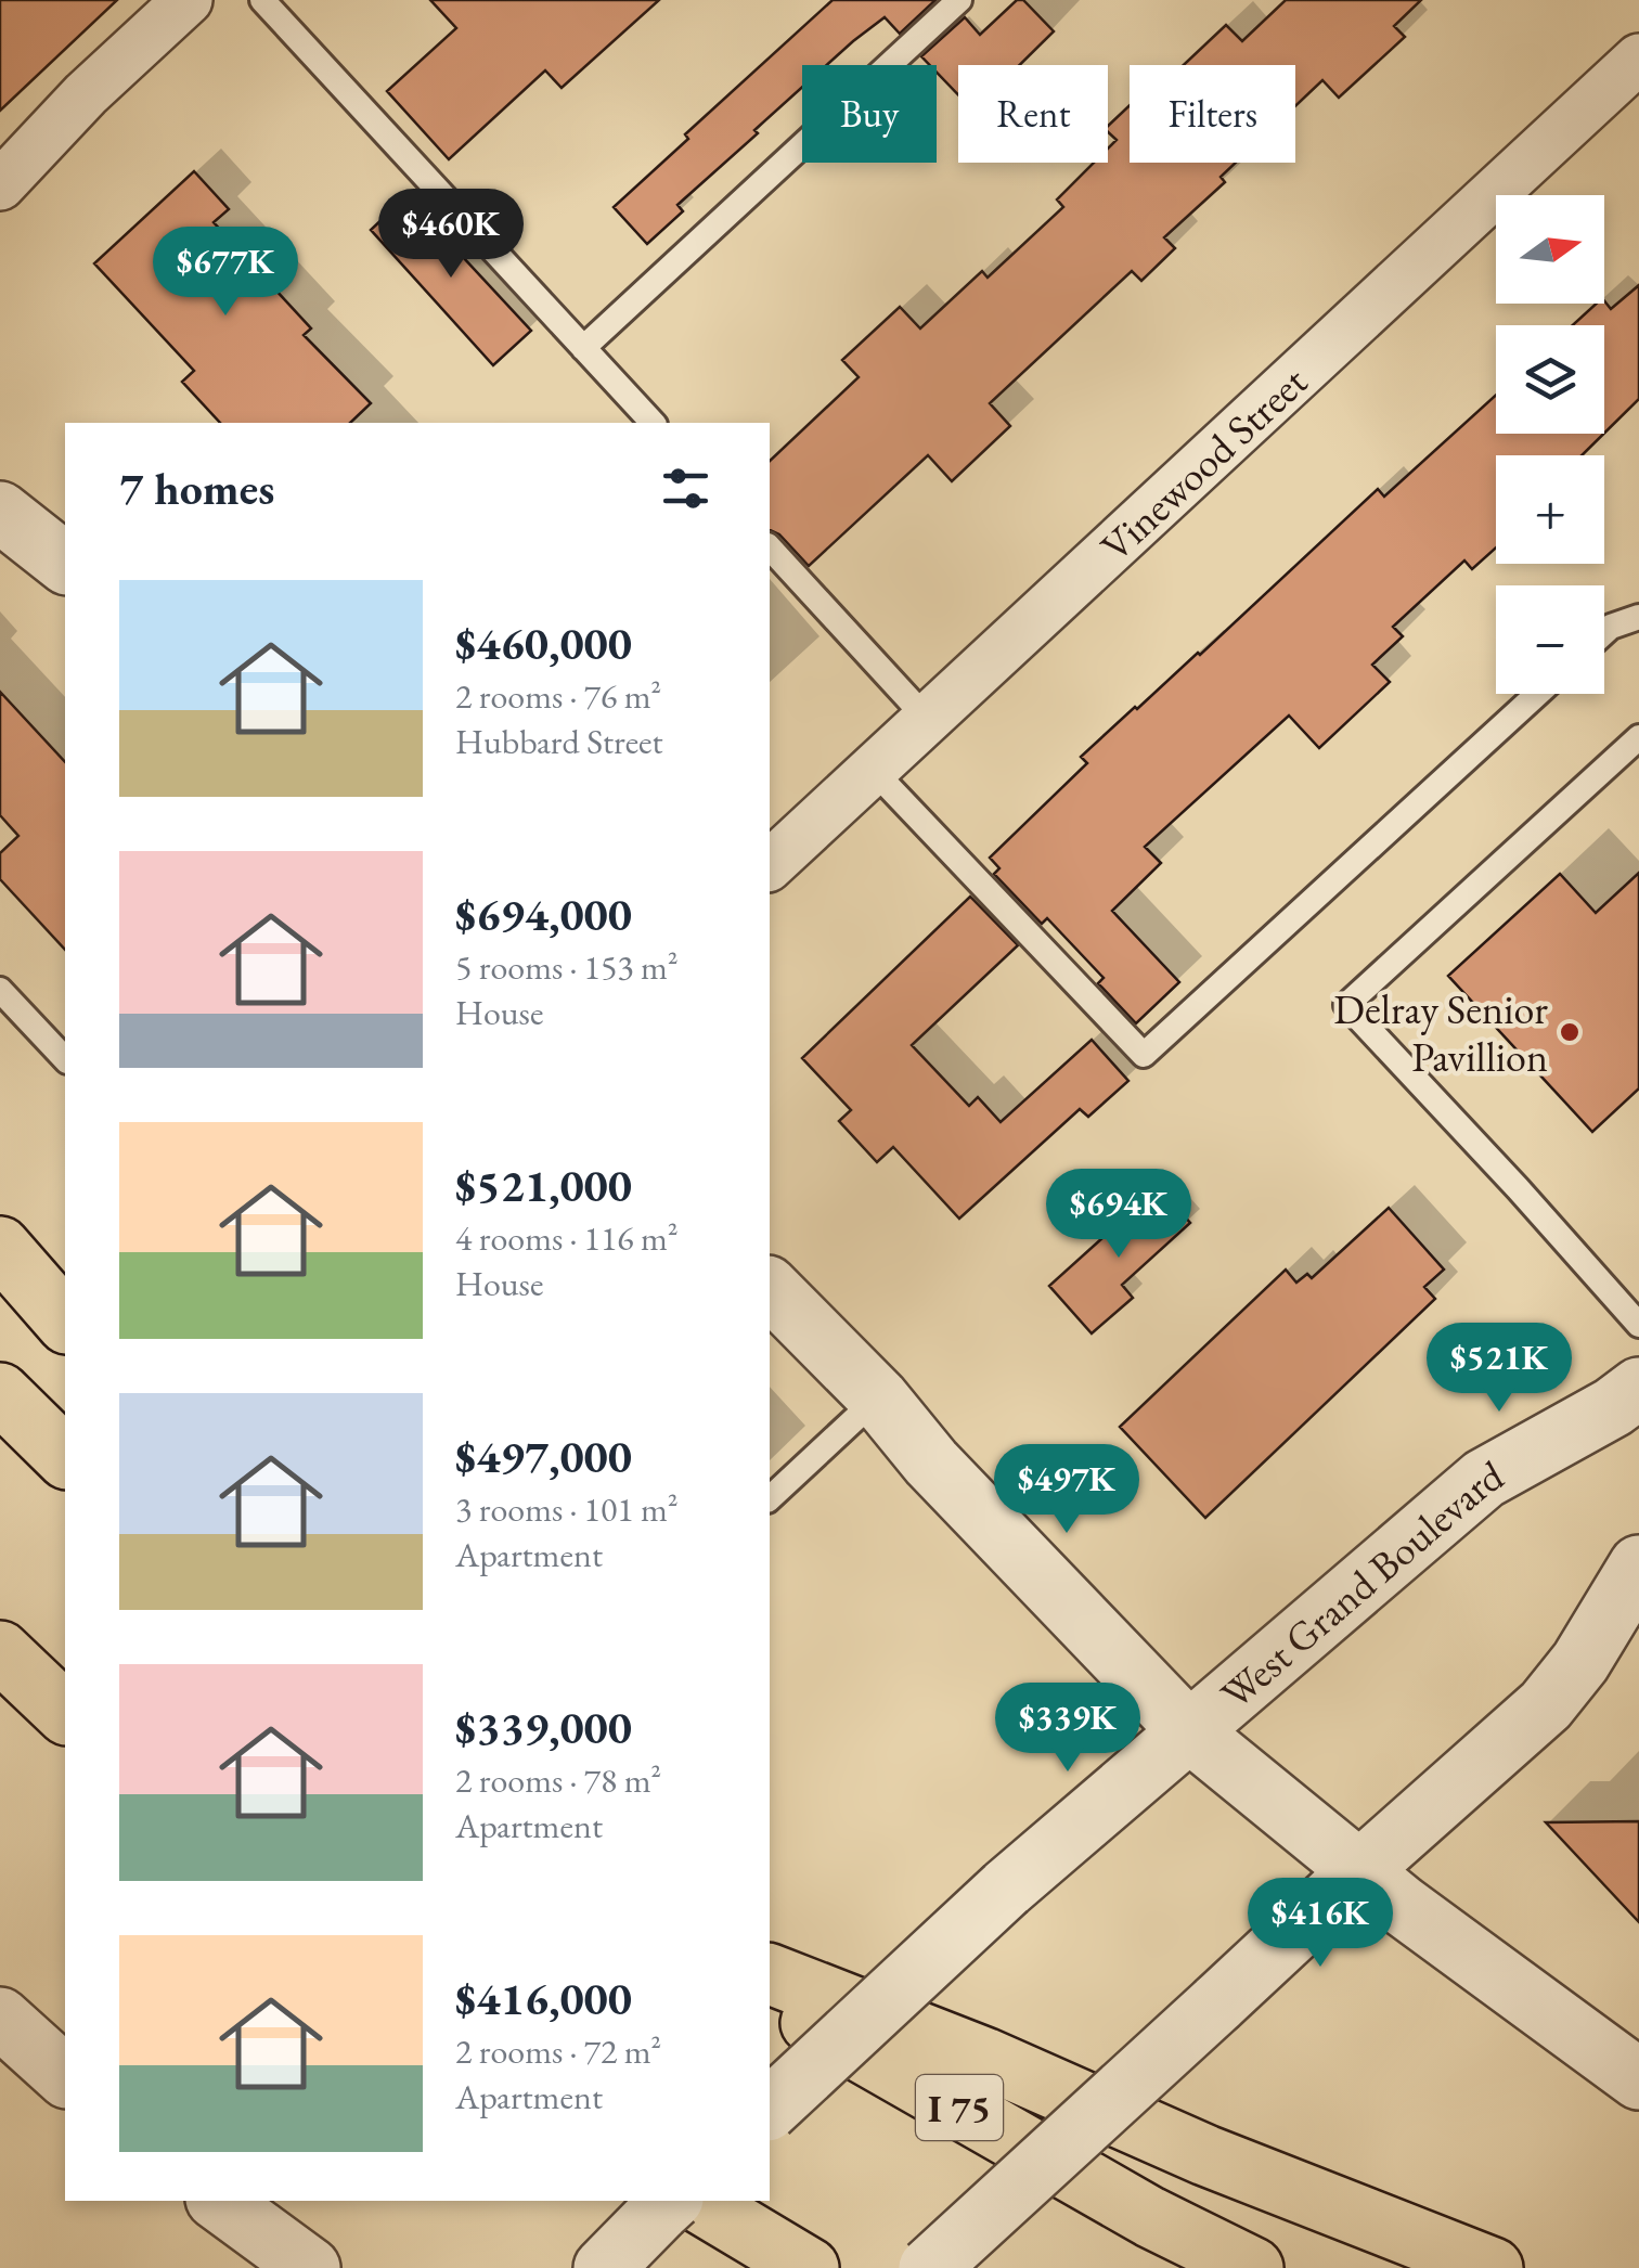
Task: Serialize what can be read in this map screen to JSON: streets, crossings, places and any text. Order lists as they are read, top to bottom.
{
  "streets": {
    "highway": ["I 75"],
    "street": ["Vinewood Street", "West Grand Boulevard"]
  },
  "places": ["Delray Senior Pavillion"],
  "north": "right",
  "page": {
    "chip": ["Buy", "Rent", "Filters"],
    "price": [
      "$460K",
      "$677K",
      "$694K",
      "$521K",
      "$497K",
      "$339K",
      "$416K"
    ],
    "map_buttons": ["+", "−"],
    "heading": "7 homes",
    "list": [
      {
        "name": "$460,000",
        "note": "2 rooms · 76 m² · Hubbard Street"
      },
      {
        "name": "$694,000",
        "note": "5 rooms · 153 m² · House"
      },
      {
        "name": "$521,000",
        "note": "4 rooms · 116 m² · House"
      },
      {
        "name": "$497,000",
        "note": "3 rooms · 101 m² · Apartment"
      },
      {
        "name": "$339,000",
        "note": "2 rooms · 78 m² · Apartment"
      },
      {
        "name": "$416,000",
        "note": "2 rooms · 72 m² · Apartment"
      }
    ]
  }
}
